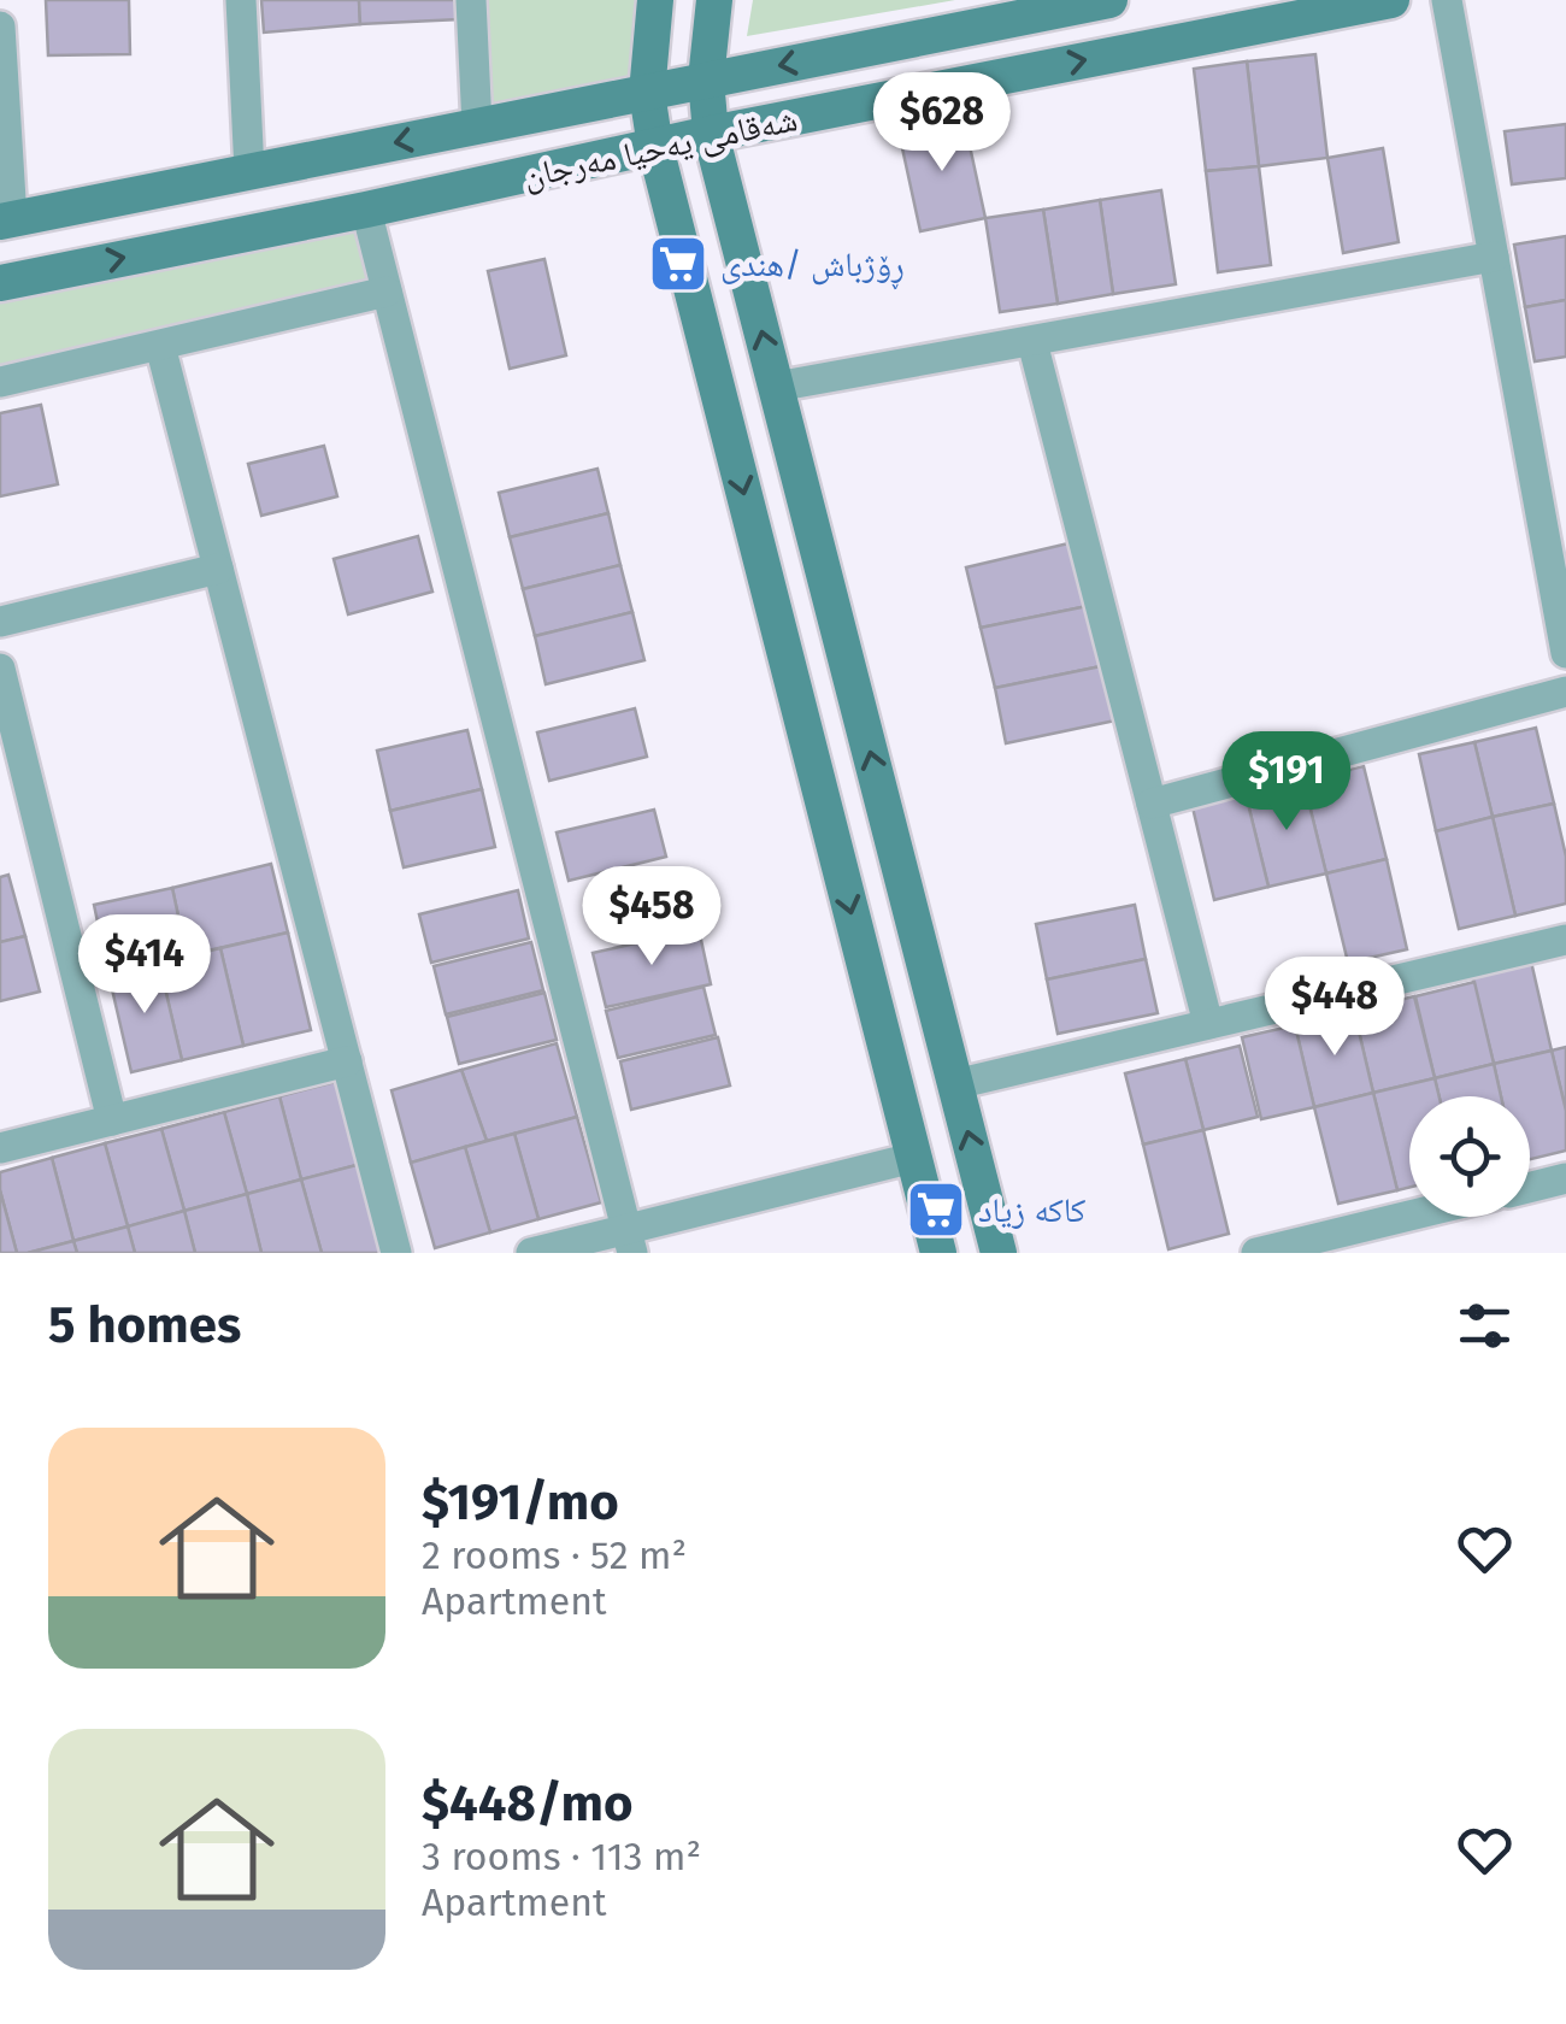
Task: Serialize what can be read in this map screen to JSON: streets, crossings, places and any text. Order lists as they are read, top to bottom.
{
  "streets": {
    "street": ["شەقامی یەحیا مەرجان"]
  },
  "places": {
    "supermarket": ["ڕۆژباش /ھندی", "کاکە زیاد"]
  },
  "page": {
    "price": [
      "$628",
      "$191",
      "$458",
      "$414",
      "$448"
    ],
    "heading": "5 homes",
    "list": [
      {
        "name": "$191/mo",
        "note": "2 rooms · 52 m² · Apartment"
      },
      {
        "name": "$448/mo",
        "note": "3 rooms · 113 m² · Apartment"
      }
    ]
  }
}
